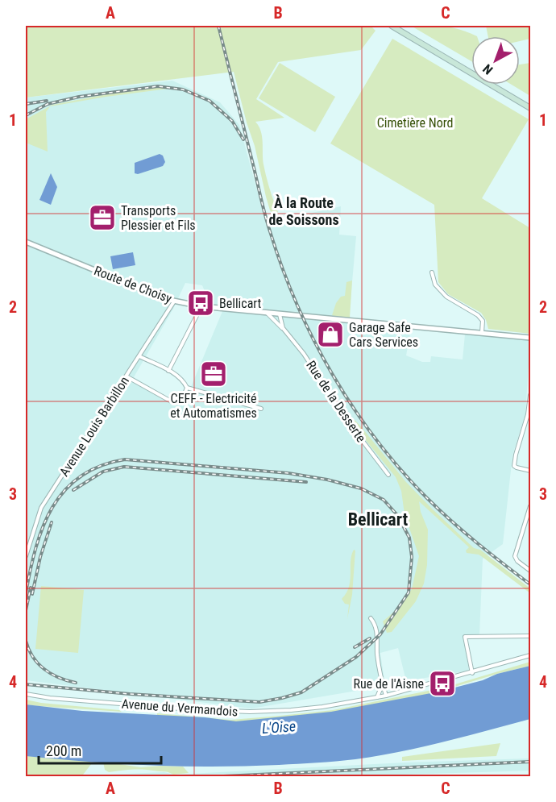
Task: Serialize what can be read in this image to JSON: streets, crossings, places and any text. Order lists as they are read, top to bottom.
{
  "streets": {
    "street": [
      "Route de Choisy",
      "Rue de la Desserte",
      "Avenue Louis Barbillon",
      "Avenue du Vermandois"
    ]
  },
  "crossings": [
    ["Route de Choisy", "Rue de la Desserte"],
    ["Route de Choisy", "Avenue Louis Barbillon"]
  ],
  "districts": ["À la Route de Soissons", "Bellicart"],
  "water": ["L'Oise"],
  "parks": ["Cimetière Nord"],
  "places": {
    "office": ["Transports Plessier et Fils", "CEFF - Electricité et Automatismes"],
    "bus stop": ["Bellicart", "Rue de l'Aisne"],
    "shop": ["Garage Safe Cars Services"]
  },
  "scale_bar": "200 m",
  "north": "bottom left",
  "grid": {
    "columns": ["A", "B", "C"],
    "rows": [
      "1",
      "2",
      "3",
      "4"
    ]
  }
}
